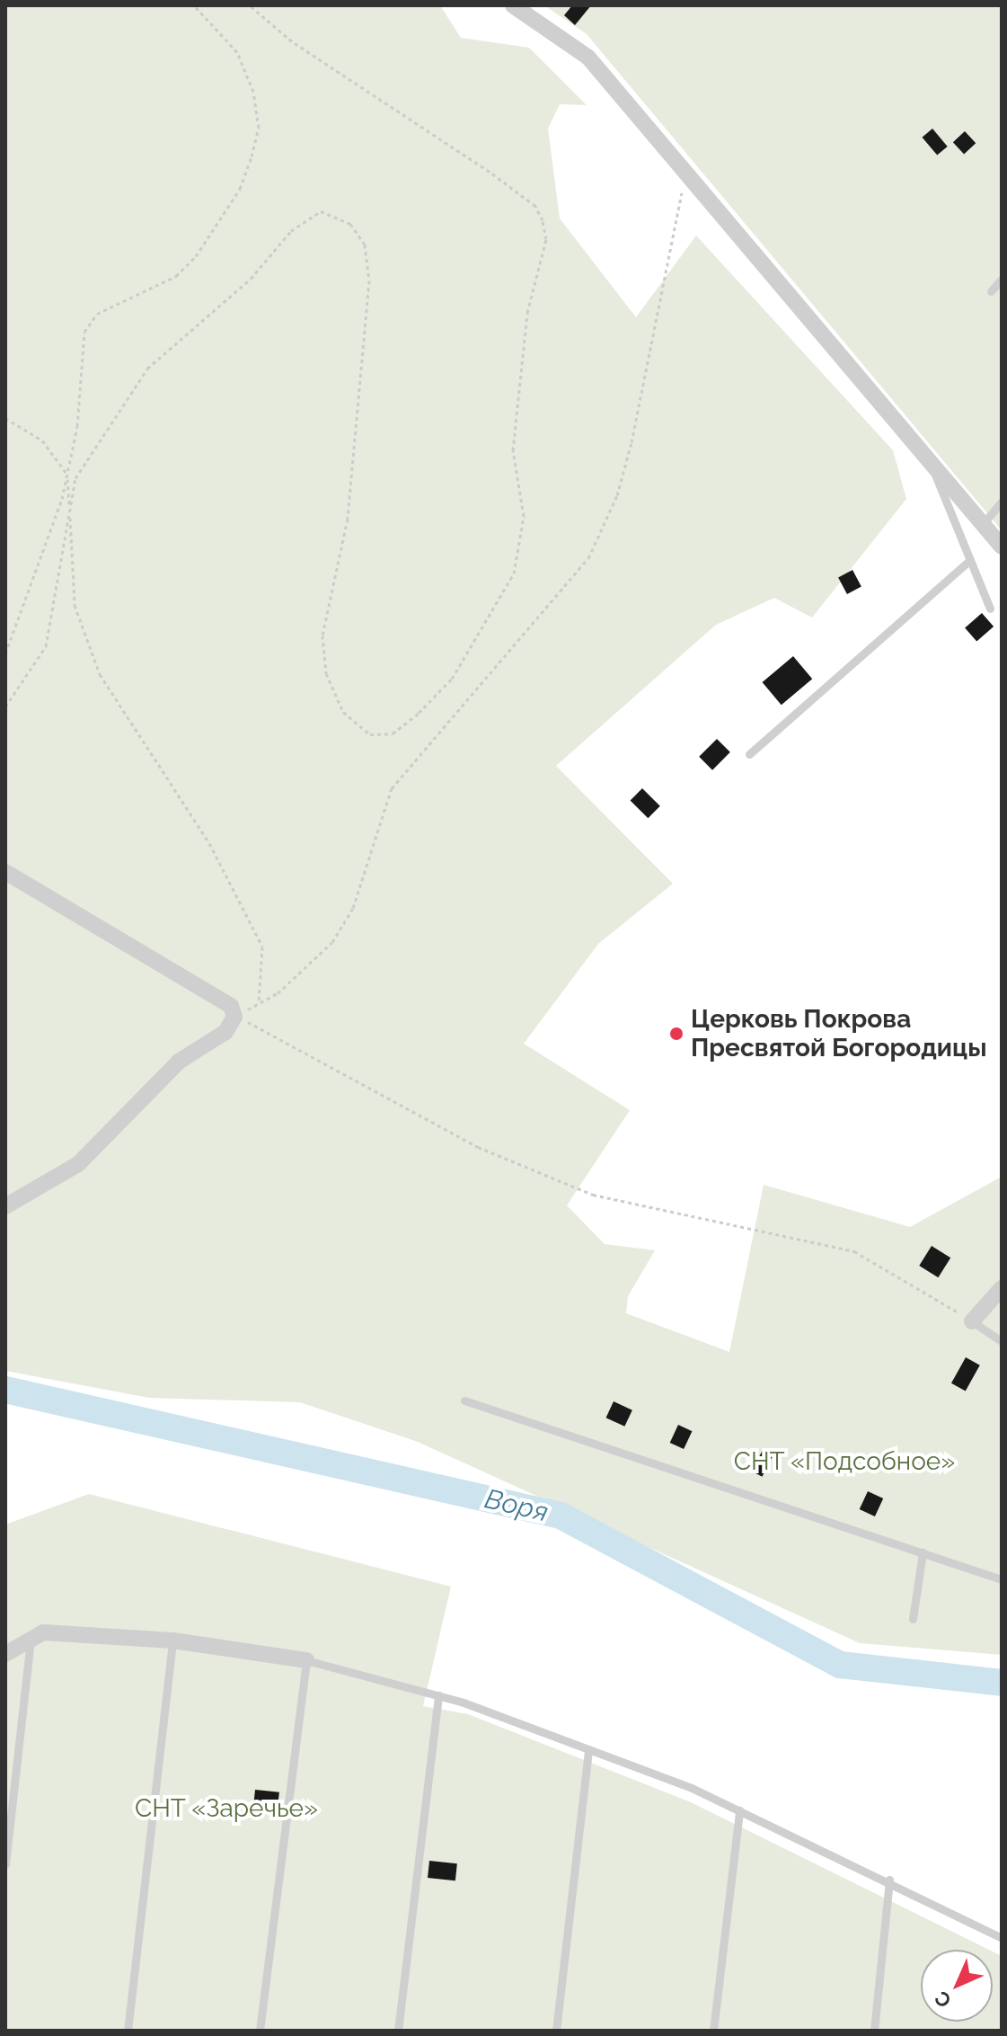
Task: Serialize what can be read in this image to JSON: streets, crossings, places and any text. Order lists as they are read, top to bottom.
{
  "water": ["Воря"],
  "parks": ["СНТ «Подсобное»", "СНТ «Заречье»"],
  "places": ["Церковь Покрова Пресвятой Богородицы"],
  "north": "bottom left"
}
